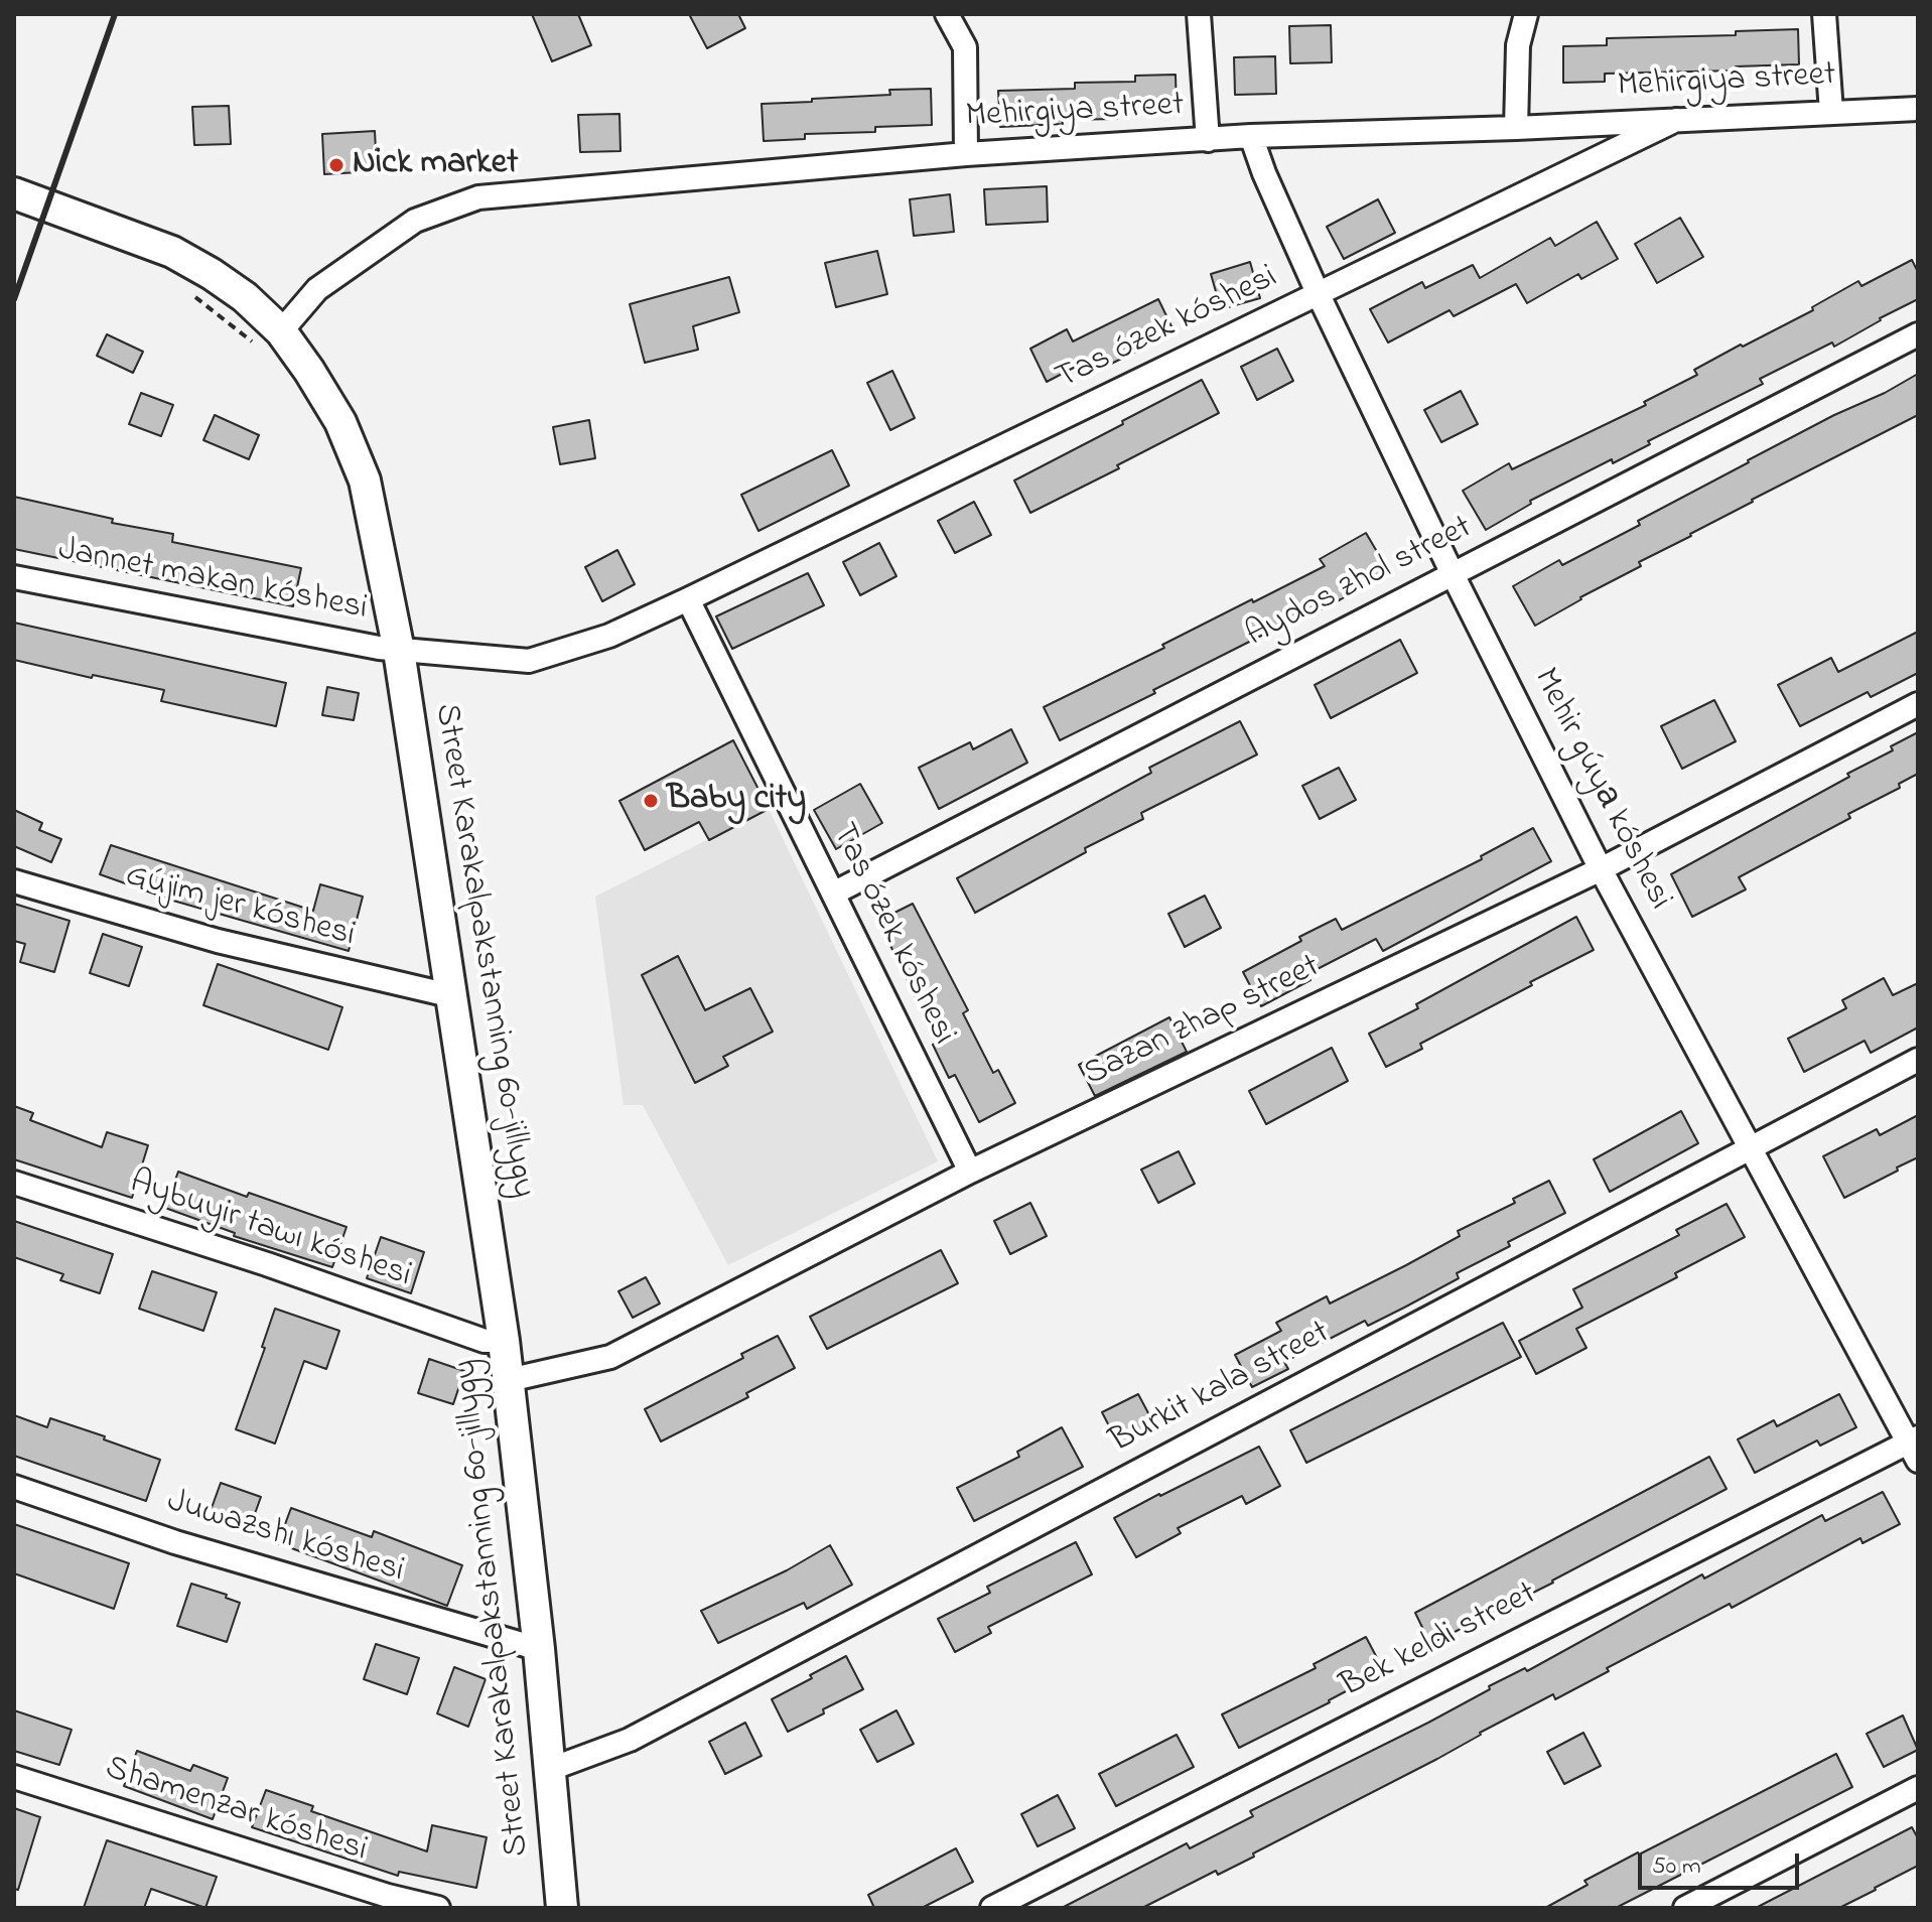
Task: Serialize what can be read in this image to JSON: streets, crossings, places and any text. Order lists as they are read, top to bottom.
{
  "streets": {
    "street": [
      "Mehirgiya street",
      "Tas ózek kóshesi",
      "Jannet makan kóshesi",
      "Aydos zhol street",
      "Mehir gúyа kóshesi",
      "Gújim jer kóshesi",
      "Street Karakalpakstanning 60-jillygy",
      "Sazan zhap street",
      "Aybuyir tawı kóshesi",
      "Burkit kala street",
      "Juwazshı kóshesi",
      "Bek keldi street",
      "Shamenzar kóshesi"
    ]
  },
  "crossings": [
    ["Mehirgiya street", "Tas ózek kóshesi"],
    ["Mehirgiya street", "Mehir gúyа kóshesi"],
    ["Mehirgiya street", "Street Karakalpakstanning 60-jillygy"],
    ["Tas ózek kóshesi", "Jannet makan kóshesi"],
    ["Tas ózek kóshesi", "Aydos zhol street"],
    ["Tas ózek kóshesi", "Mehir gúyа kóshesi"],
    ["Tas ózek kóshesi", "Street Karakalpakstanning 60-jillygy"],
    ["Tas ózek kóshesi", "Sazan zhap street"],
    ["Jannet makan kóshesi", "Street Karakalpakstanning 60-jillygy"],
    ["Aydos zhol street", "Mehir gúyа kóshesi"],
    ["Mehir gúyа kóshesi", "Sazan zhap street"],
    ["Mehir gúyа kóshesi", "Burkit kala street"],
    ["Mehir gúyа kóshesi", "Bek keldi street"],
    ["Gújim jer kóshesi", "Street Karakalpakstanning 60-jillygy"],
    ["Street Karakalpakstanning 60-jillygy", "Sazan zhap street"],
    ["Street Karakalpakstanning 60-jillygy", "Aybuyir tawı kóshesi"],
    ["Street Karakalpakstanning 60-jillygy", "Burkit kala street"],
    ["Street Karakalpakstanning 60-jillygy", "Juwazshı kóshesi"]
  ],
  "places": ["Nick market", "Baby city"],
  "scale_bar": "50 m"
}
